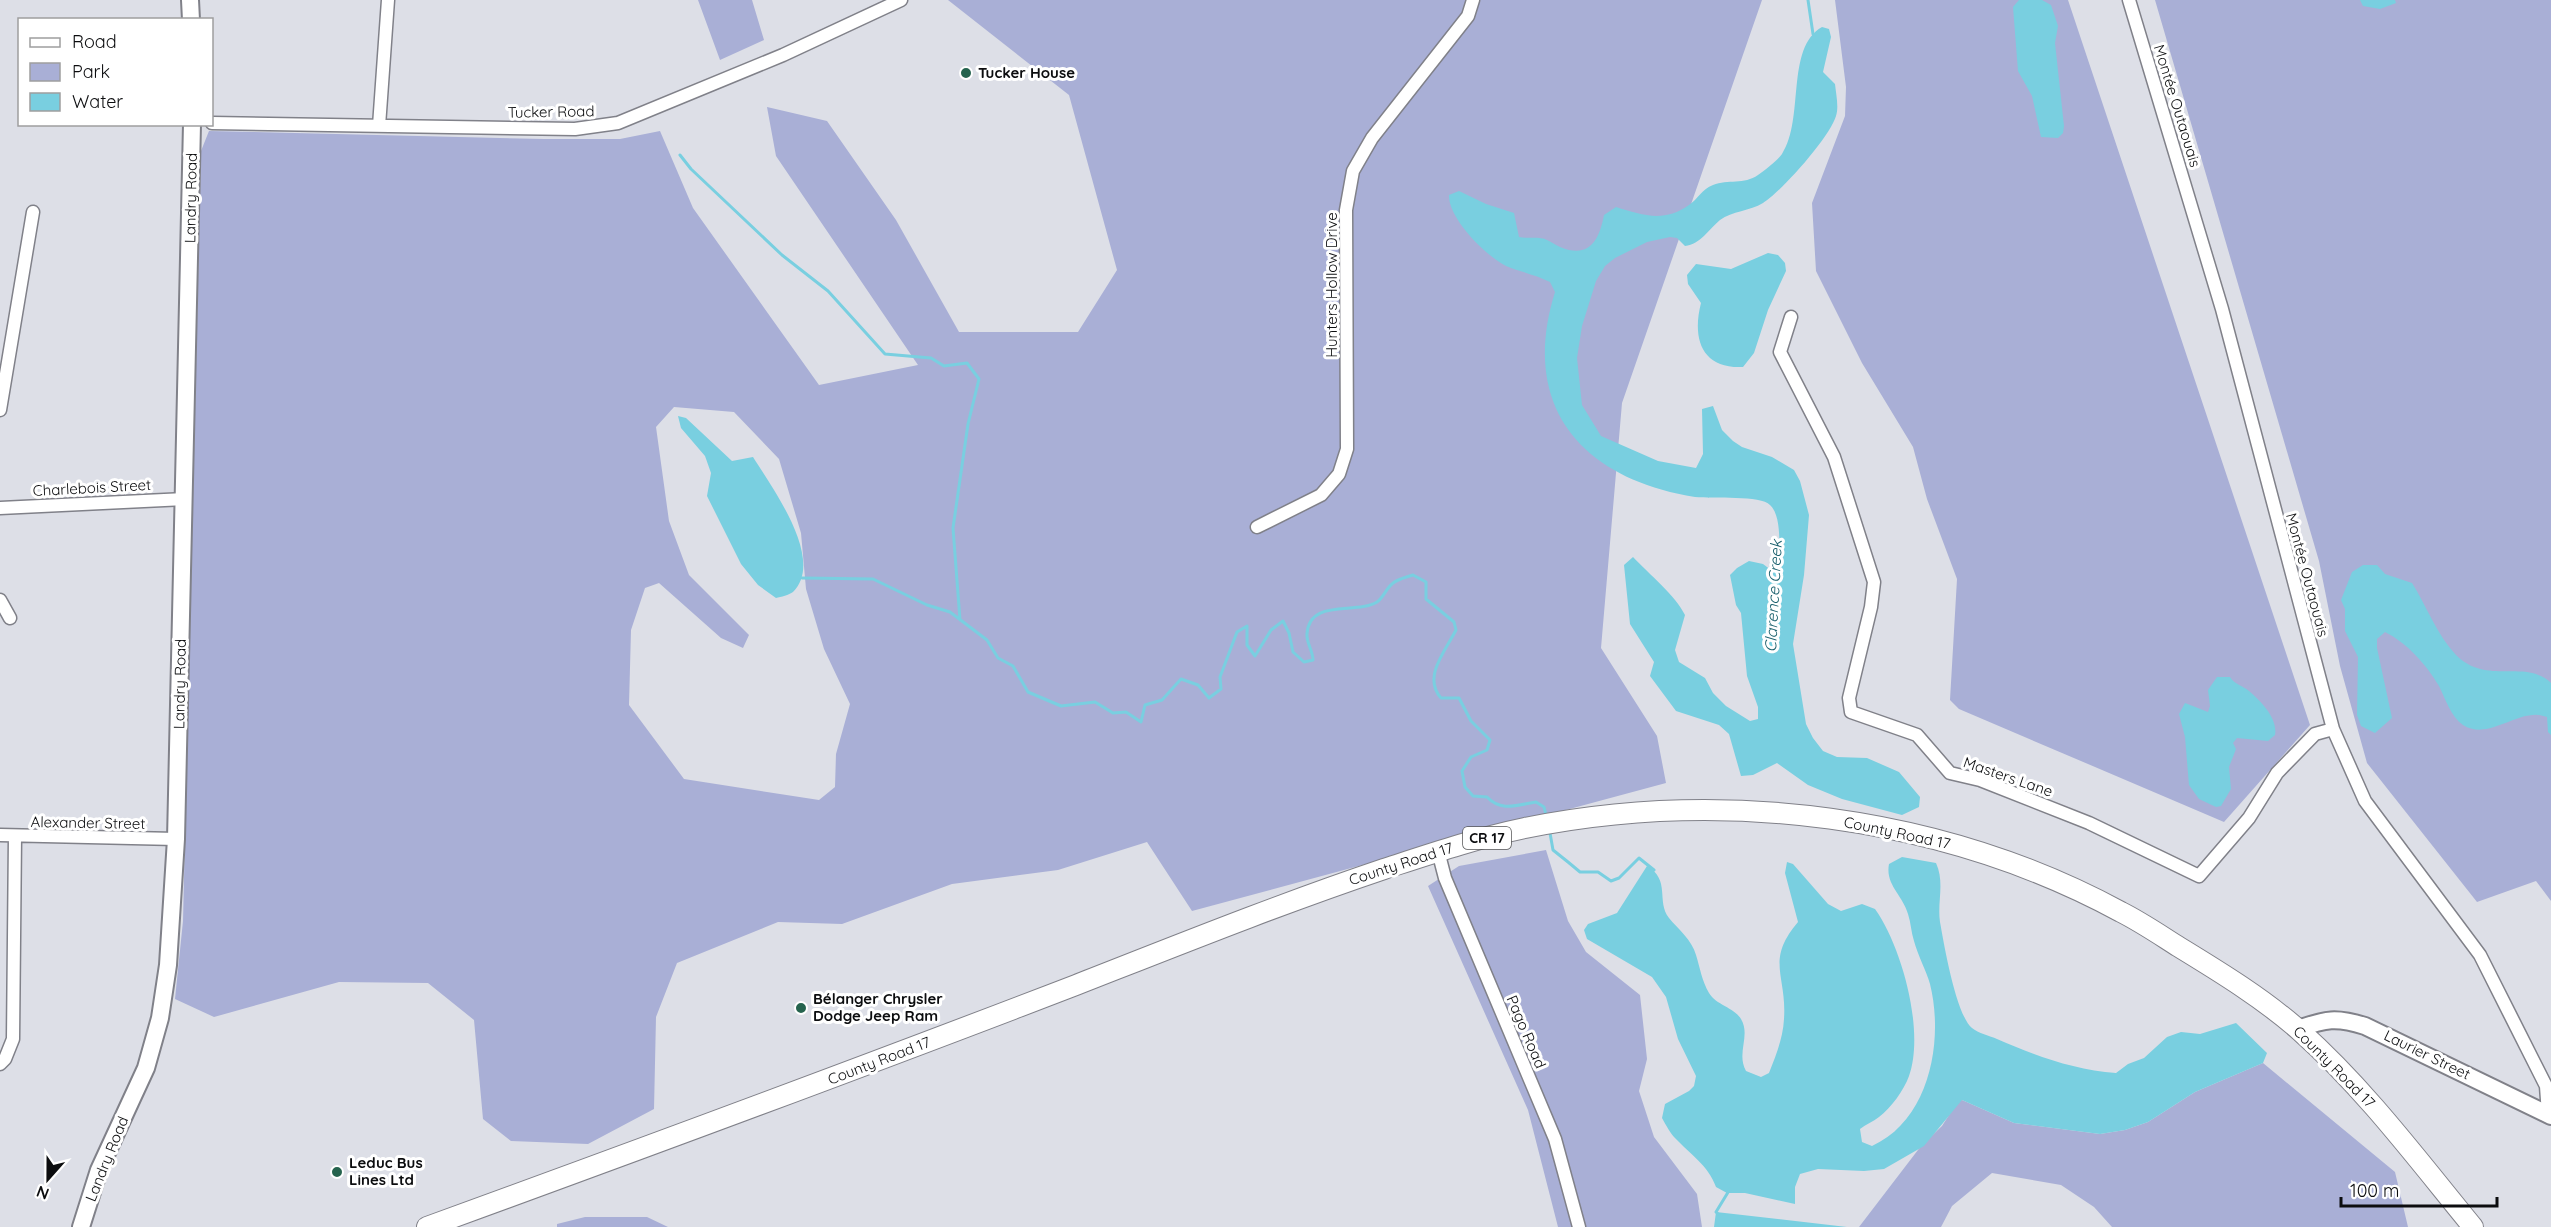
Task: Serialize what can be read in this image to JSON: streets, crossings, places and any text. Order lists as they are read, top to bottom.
{
  "streets": {
    "main road": [
      "Landry Road",
      "County Road 17",
      "CR 17",
      "Laurier Street"
    ],
    "street": [
      "Montée Outaouais",
      "Tucker Road",
      "Hunters Hollow Drive",
      "Charlebois Street",
      "Masters Lane",
      "Alexander Street",
      "Pago Road"
    ]
  },
  "crossings": [
    ["Montée Outaouais", "Masters Lane"],
    ["Montée Outaouais", "Laurier Street"],
    ["Landry Road", "Charlebois Street"],
    ["Landry Road", "Alexander Street"],
    ["County Road 17", "Pago Road"],
    ["County Road 17", "Laurier Street"]
  ],
  "water": ["Clarence Creek"],
  "places": ["Tucker House", "Bélanger Chrysler Dodge Jeep Ram", "Leduc Bus Lines Ltd"],
  "legend": ["Road", "Park", "Water"],
  "scale_bar": "100 m",
  "north": "bottom"
}
